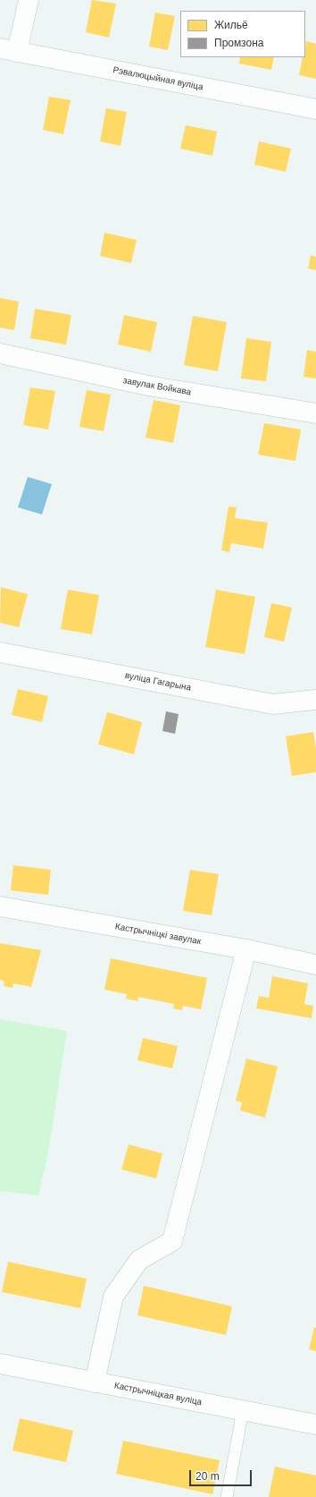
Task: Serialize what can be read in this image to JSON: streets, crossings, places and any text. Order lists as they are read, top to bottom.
{
  "streets": {
    "street": [
      "Рэвалюцыйная вуліца",
      "завулак Войкава",
      "вуліца Гагарына",
      "Кастрычніцкі завулак",
      "Кастрычніцкая вуліца"
    ]
  },
  "legend": ["Жильё", "Промзона"],
  "scale_bar": "20 m"
}
